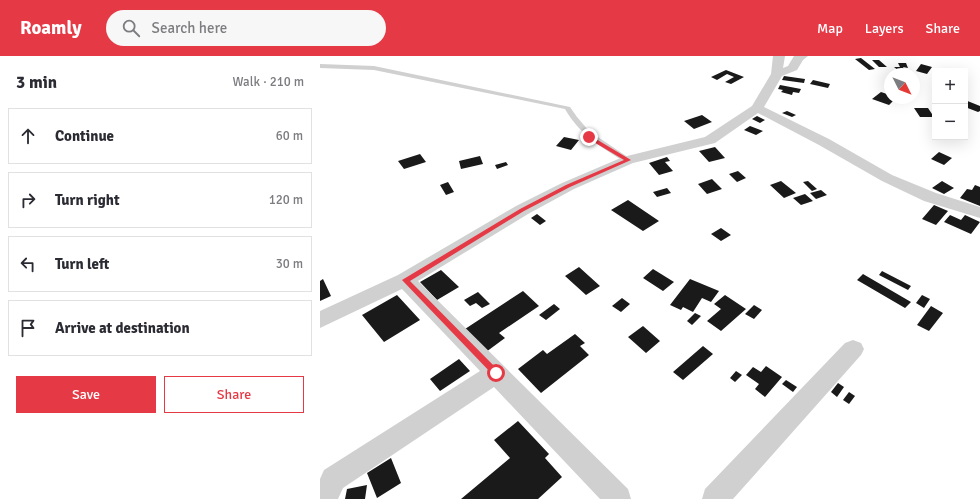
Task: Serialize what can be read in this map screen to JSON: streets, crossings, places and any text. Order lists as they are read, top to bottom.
{
  "north": "bottom right",
  "page": {
    "header": "Roamly",
    "search": "Search here",
    "nav": ["Map", "Layers", "Share"],
    "heading": ["3 min", "Walk · 210 m"],
    "map_buttons": ["+", "−"],
    "list": [
      ["Continue", "60 m"],
      ["Turn right", "120 m"],
      ["Turn left", "30 m"],
      "Arrive at destination"
    ],
    "buttons": ["Save", "Share"]
  }
}
